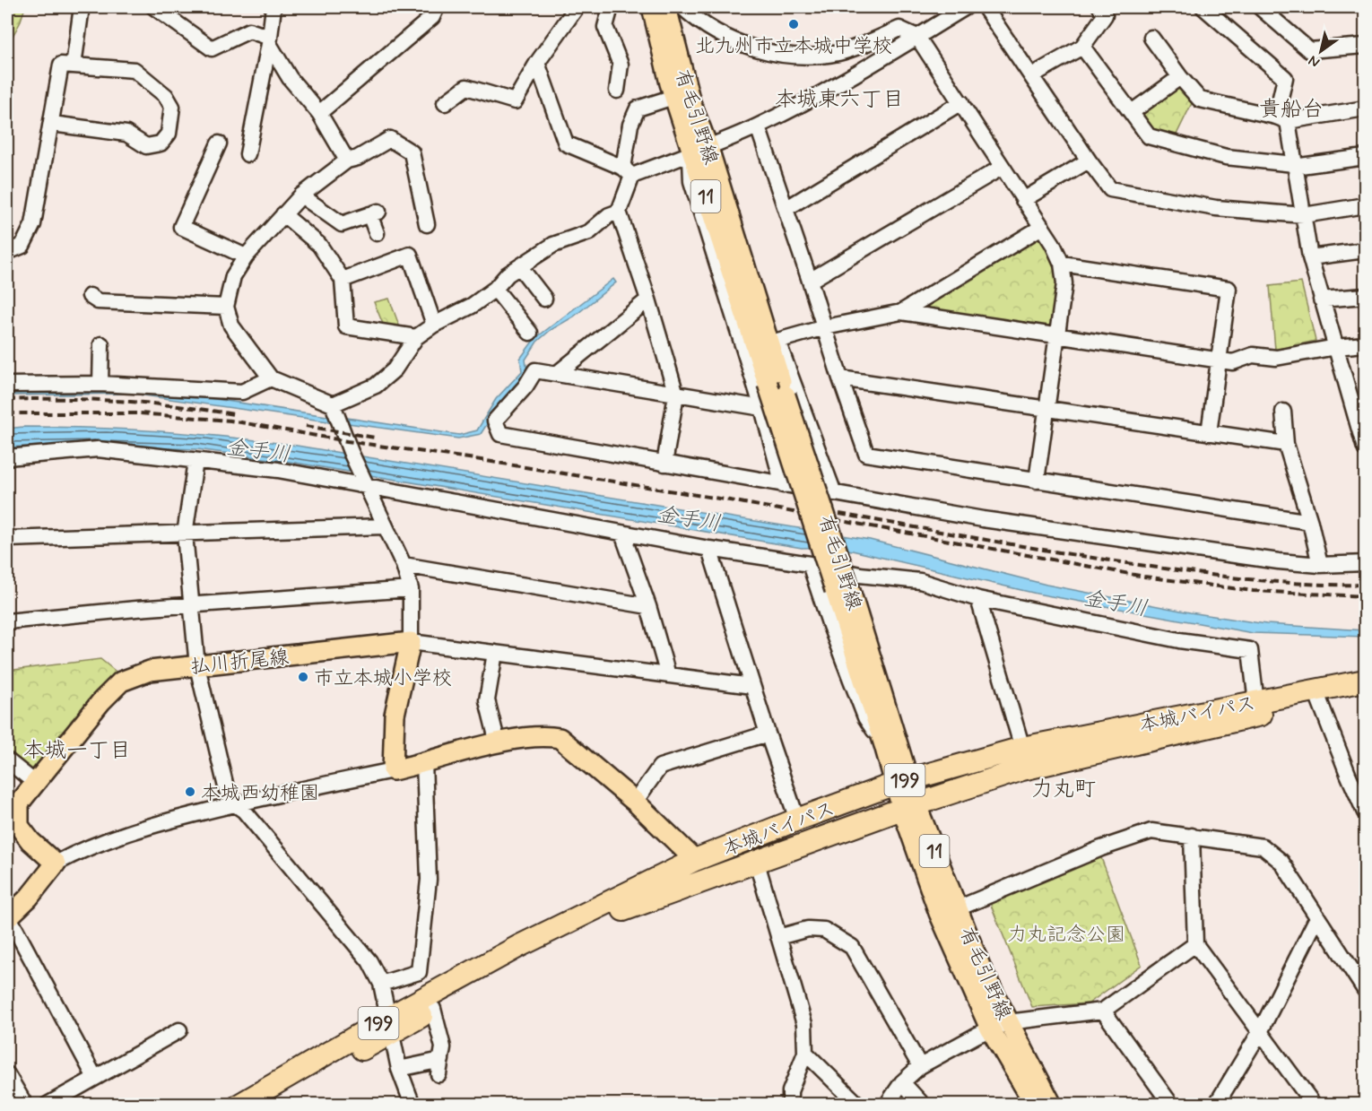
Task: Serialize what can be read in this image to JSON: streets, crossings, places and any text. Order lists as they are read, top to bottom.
{
  "streets": {
    "highway": ["本城バイパス", "199"],
    "main road": ["有毛引野線", "11", "払川折尾線"]
  },
  "crossings": [
    ["有毛引野線", "本城バイパス"]
  ],
  "districts": [
    "本城東六丁目",
    "貴船台",
    "本城一丁目",
    "力丸町"
  ],
  "water": ["金手川"],
  "parks": ["力丸記念公園"],
  "places": ["北九州市立本城中学校", "市立本城小学校", "本城西幼稚園"],
  "north": "bottom left"
}
